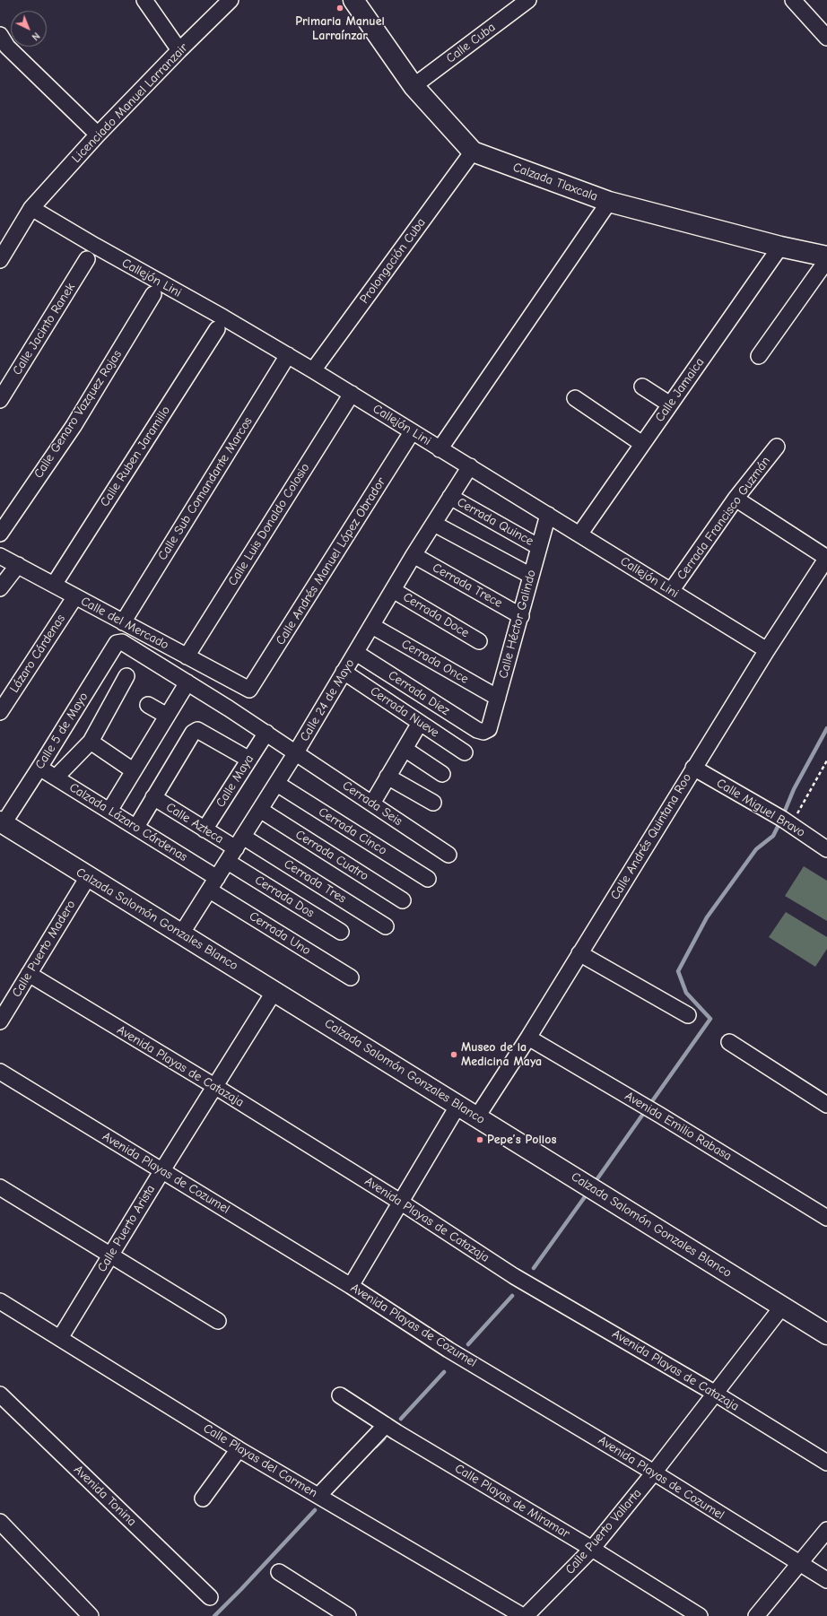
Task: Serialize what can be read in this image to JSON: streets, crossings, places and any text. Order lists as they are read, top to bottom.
{
  "streets": {
    "street": [
      "Calle Cuba",
      "Licenciado Manuel Larranzair",
      "Calzada Tlaxcala",
      "Prolongación Cuba",
      "Callejón Lini",
      "Calle Jacinto Ranek",
      "Calle Jamaica",
      "Calle Genaro Vazquez Rojas",
      "Calle Ruben Jaramillo",
      "Calle Sub Comandante Marcos",
      "Cerrada Francisco Guzmán",
      "Cerrada Quince",
      "Calle Luis Donaldo Colosio",
      "Calle Andrés Manuel López Obrador",
      "Cerrada Trece",
      "Cerrada Doce",
      "Calle del Mercado",
      "Calle Héctor Galindo",
      "Lázaro Cárdenas",
      "Cerrada Once",
      "Cerrada Diez",
      "Calle 24 de Mayo",
      "Cerrada Nueve",
      "Calle 5 de Mayo",
      "Calle Maya",
      "Cerrada Seis",
      "Calle Miguel Bravo",
      "Calzada Lázaro Cárdenas",
      "Calle Azteca",
      "Cerrada Cinco",
      "Calle Andrés Quintana Roo",
      "Cerrada Cuatro",
      "Cerrada Tres",
      "Cerrada Dos",
      "Calzada Salomón Gonzales Blanco",
      "Cerrada Uno",
      "Calle Puerto Madero",
      "Avenida Playas de Catazaja",
      "Avenida Emilio Rabasa",
      "Avenida Playas de Cozumel",
      "Calle Puerto Arista",
      "Calle Playas del Carmen",
      "Avenida Tonina",
      "Calle Playas de Miramar",
      "Calle Puerto Vallarta"
    ]
  },
  "crossings": [
    ["Calle Cuba", "Calzada Tlaxcala"],
    ["Licenciado Manuel Larranzair", "Callejón Lini"],
    ["Calzada Tlaxcala", "Prolongación Cuba"],
    ["Calzada Tlaxcala", "Calle Jamaica"],
    ["Prolongación Cuba", "Callejón Lini"],
    ["Callejón Lini", "Calle Jamaica"],
    ["Callejón Lini", "Calle Sub Comandante Marcos"],
    ["Callejón Lini", "Cerrada Francisco Guzmán"],
    ["Callejón Lini", "Calle Luis Donaldo Colosio"],
    ["Callejón Lini", "Calle Andrés Manuel López Obrador"],
    ["Callejón Lini", "Calle Héctor Galindo"],
    ["Callejón Lini", "Calle 24 de Mayo"],
    ["Callejón Lini", "Calle Andrés Quintana Roo"],
    ["Calle Ruben Jaramillo", "Calle del Mercado"],
    ["Calle Sub Comandante Marcos", "Calle del Mercado"],
    ["Cerrada Quince", "Calle Héctor Galindo"],
    ["Cerrada Quince", "Calle 24 de Mayo"],
    ["Calle Luis Donaldo Colosio", "Calle del Mercado"],
    ["Calle Andrés Manuel López Obrador", "Calle del Mercado"],
    ["Cerrada Trece", "Calle Héctor Galindo"],
    ["Cerrada Trece", "Calle 24 de Mayo"],
    ["Cerrada Doce", "Calle 24 de Mayo"],
    ["Calle del Mercado", "Lázaro Cárdenas"],
    ["Calle del Mercado", "Calle 24 de Mayo"],
    ["Calle del Mercado", "Calle 5 de Mayo"],
    ["Calle del Mercado", "Calle Maya"],
    ["Calle del Mercado", "Cerrada Seis"],
    ["Calle Héctor Galindo", "Cerrada Once"],
    ["Calle Héctor Galindo", "Cerrada Diez"],
    ["Cerrada Once", "Calle 24 de Mayo"],
    ["Cerrada Diez", "Calle 24 de Mayo"],
    ["Calle 24 de Mayo", "Cerrada Nueve"],
    ["Calle 24 de Mayo", "Cerrada Seis"],
    ["Calle 24 de Mayo", "Calzada Lázaro Cárdenas"],
    ["Calle 24 de Mayo", "Calle Azteca"],
    ["Calle 24 de Mayo", "Cerrada Cinco"],
    ["Calle 24 de Mayo", "Cerrada Cuatro"],
    ["Calle 24 de Mayo", "Cerrada Tres"],
    ["Calle 24 de Mayo", "Cerrada Dos"],
    ["Calle 24 de Mayo", "Calzada Salomón Gonzales Blanco"],
    ["Calle 24 de Mayo", "Cerrada Uno"],
    ["Calle 5 de Mayo", "Calzada Lázaro Cárdenas"],
    ["Calle 5 de Mayo", "Calzada Salomón Gonzales Blanco"],
    ["Calle Maya", "Calle Azteca"],
    ["Calle Miguel Bravo", "Calle Andrés Quintana Roo"],
    ["Calzada Lázaro Cárdenas", "Cerrada Uno"],
    ["Calle Azteca", "Cerrada Tres"],
    ["Calle Azteca", "Cerrada Dos"],
    ["Calle Andrés Quintana Roo", "Calzada Salomón Gonzales Blanco"],
    ["Calle Andrés Quintana Roo", "Avenida Emilio Rabasa"],
    ["Cerrada Tres", "Cerrada Dos"],
    ["Calzada Salomón Gonzales Blanco", "Calle Puerto Madero"],
    ["Calzada Salomón Gonzales Blanco", "Calle Puerto Arista"],
    ["Calzada Salomón Gonzales Blanco", "Calle Puerto Vallarta"],
    ["Calle Puerto Madero", "Avenida Playas de Catazaja"],
    ["Avenida Playas de Catazaja", "Calle Puerto Arista"],
    ["Avenida Playas de Catazaja", "Calle Puerto Vallarta"],
    ["Avenida Playas de Cozumel", "Calle Puerto Arista"],
    ["Avenida Playas de Cozumel", "Calle Puerto Vallarta"],
    ["Calle Puerto Arista", "Calle Playas del Carmen"],
    ["Calle Playas del Carmen", "Calle Puerto Vallarta"],
    ["Calle Playas de Miramar", "Calle Puerto Vallarta"]
  ],
  "places": ["Primaria Manuel Larraínzar", "Museo de la Medicina Maya", "Pepe’s Pollos"],
  "north": "bottom right"
}
